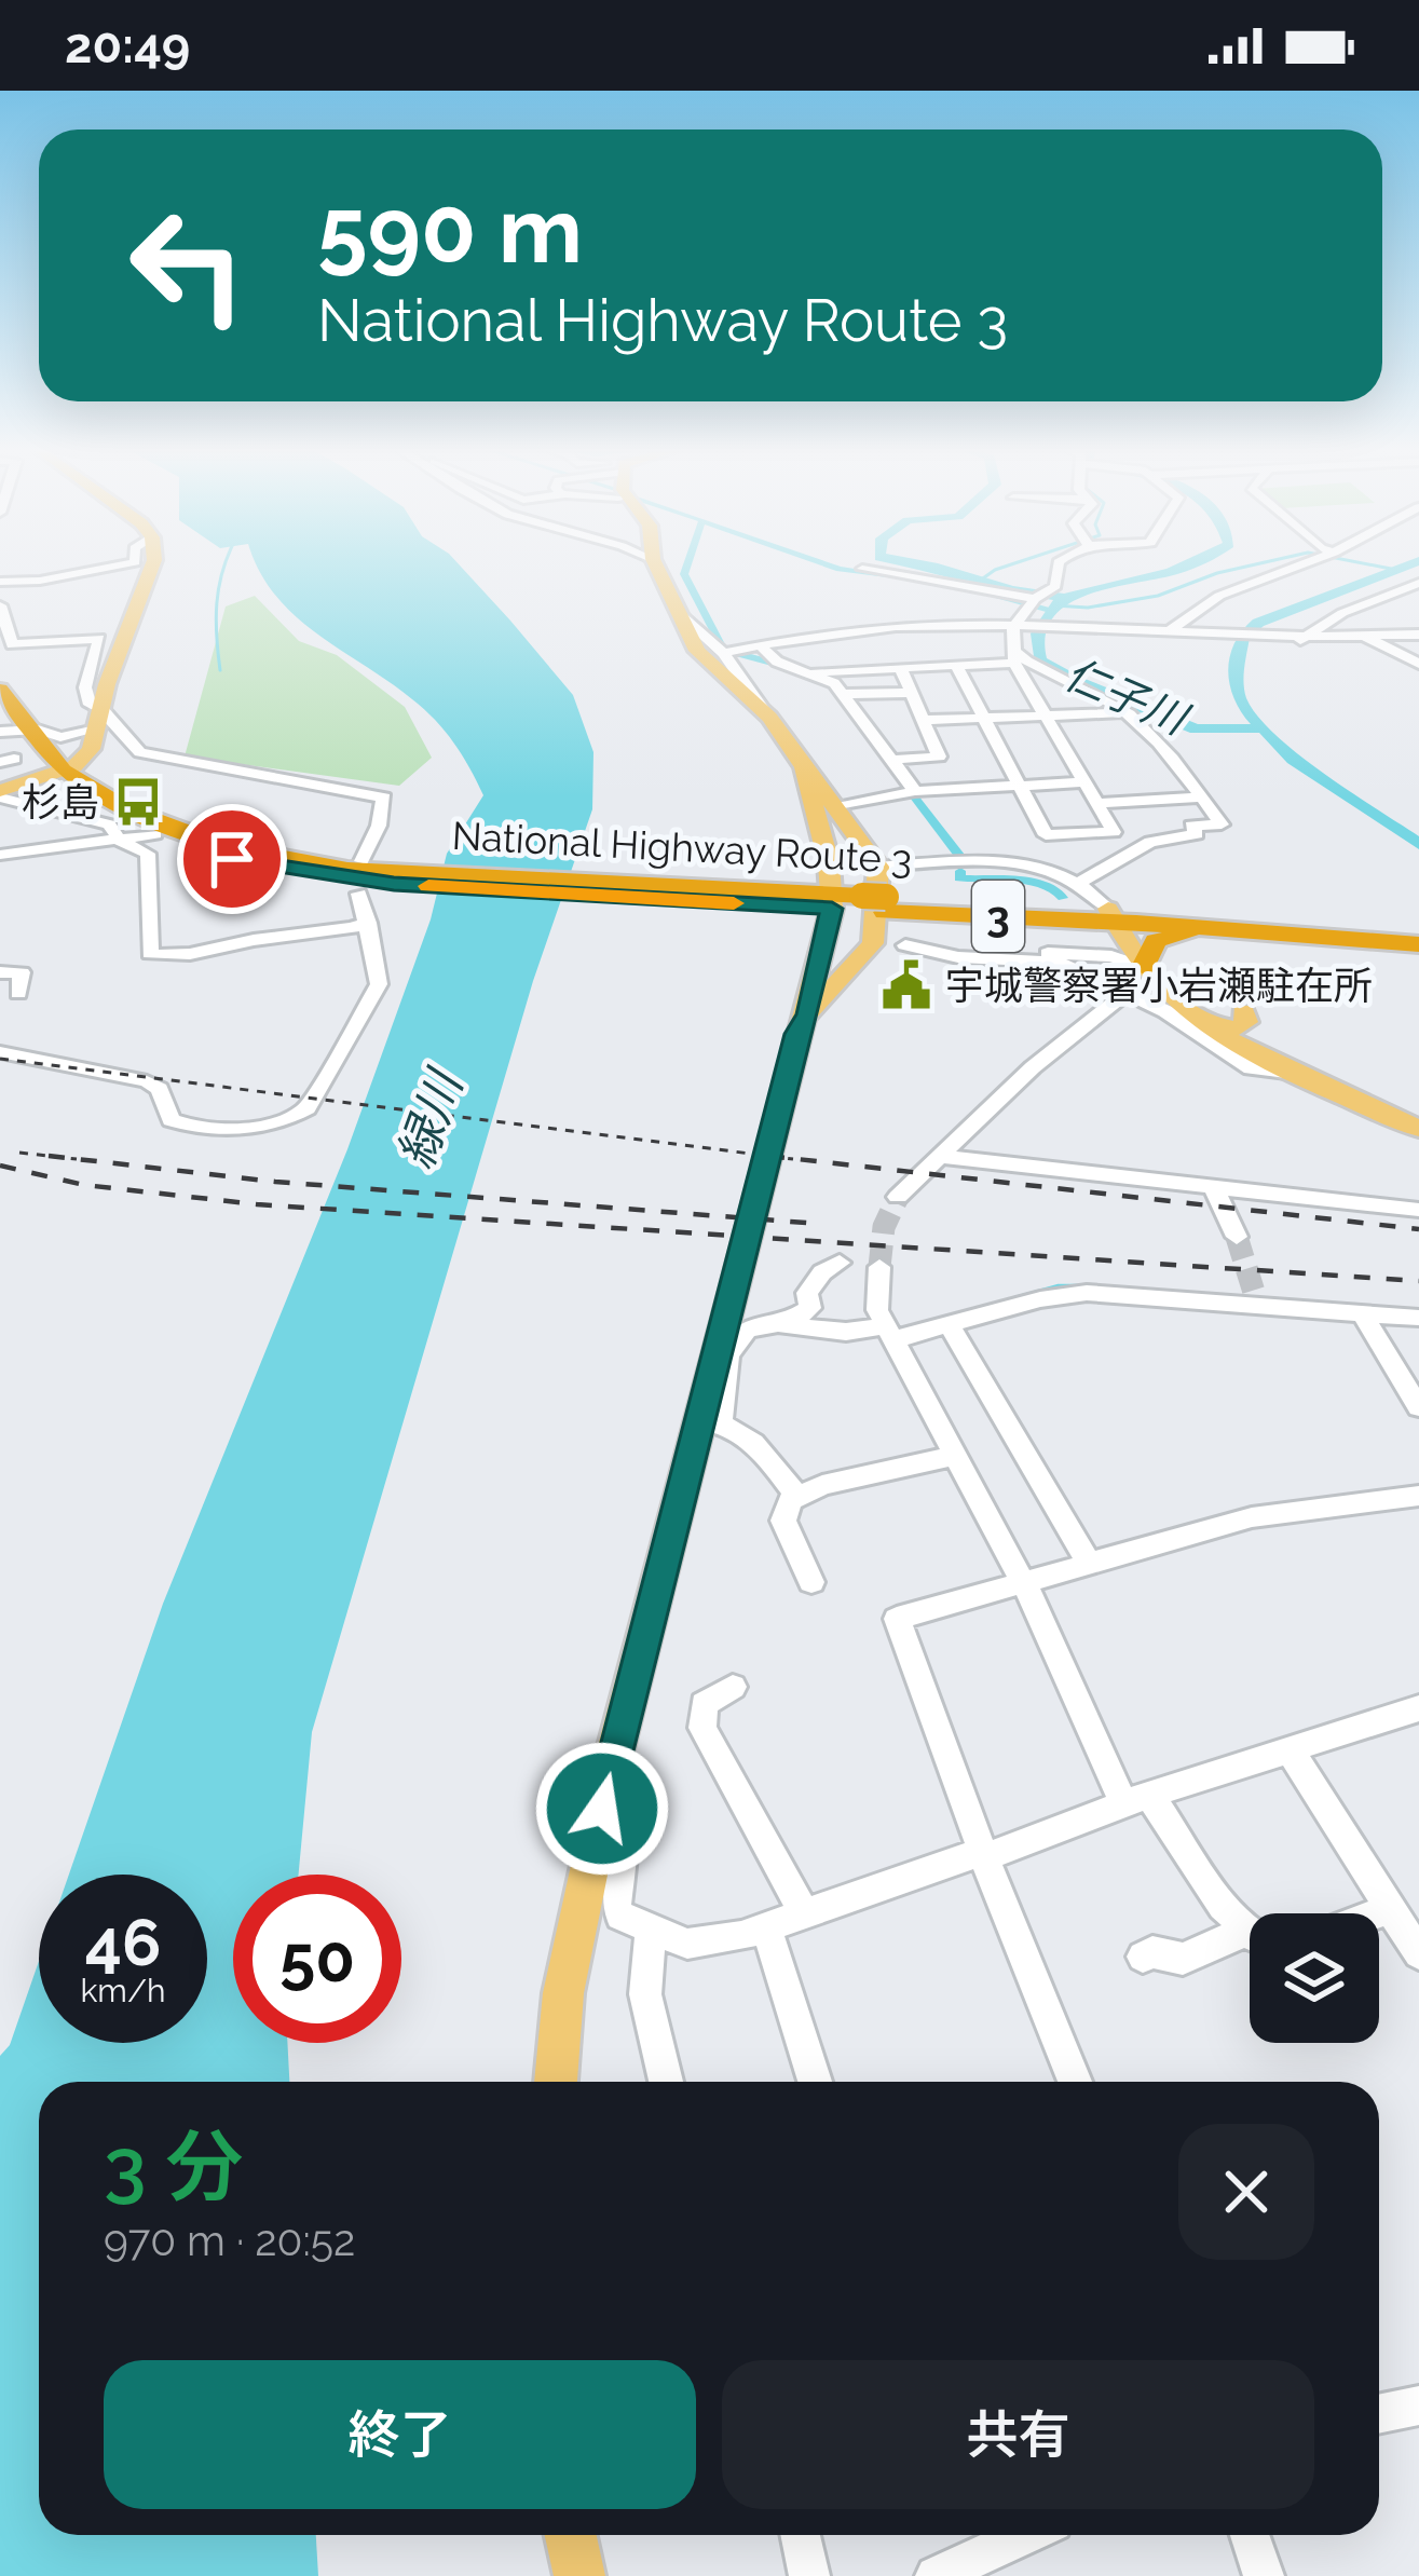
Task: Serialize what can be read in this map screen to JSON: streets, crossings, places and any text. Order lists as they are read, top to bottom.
{
  "streets": {
    "highway": ["National Highway Route 3", "3"]
  },
  "water": ["仁子川", "緑川"],
  "places": {
    "bus stop": ["杉島"],
    "public building": ["宇城警察署小岩瀬駐在所"]
  },
  "page": {
    "status": "20:49",
    "turn": ["590 m", "National Highway Route 3"],
    "speed": "46 km/h",
    "limit": "50",
    "heading": ["3 分", "970 m · 20:52"],
    "buttons": ["終了", "共有"]
  }
}
